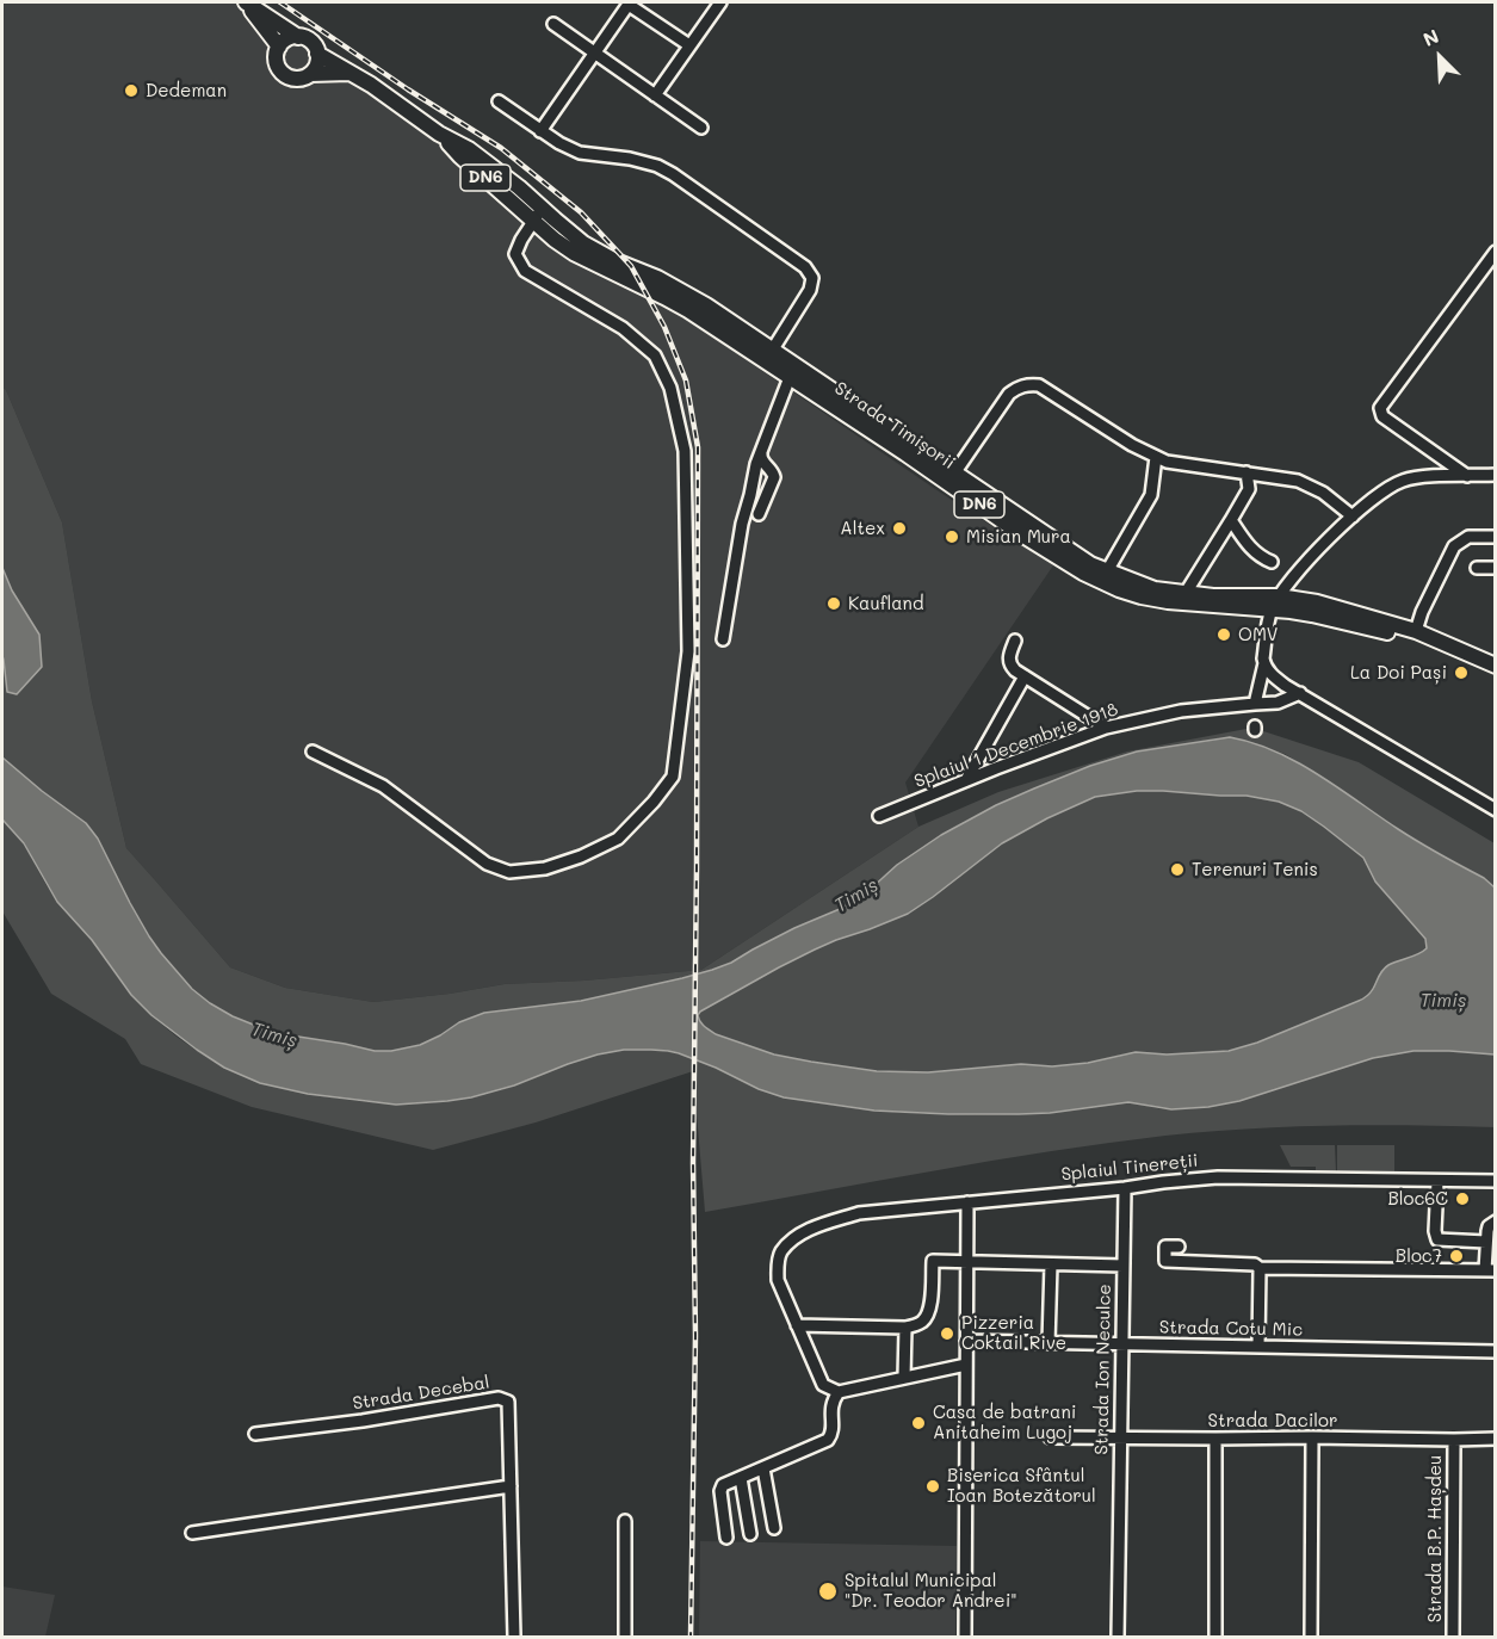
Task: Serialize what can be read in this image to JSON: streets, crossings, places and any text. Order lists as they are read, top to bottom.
{
  "streets": {
    "main road": ["DN6", "Strada Timișorii"],
    "street": [
      "Splaiul 1 Decembrie 1918",
      "Splaiul Tinereții",
      "Strada Cotu Mic",
      "Strada Ion Neculce",
      "Strada Decebal",
      "Strada Dacilor",
      "Strada B.P. Hașdeu"
    ]
  },
  "crossings": [
    ["Splaiul Tinereții", "Strada Ion Neculce"],
    ["Strada Cotu Mic", "Strada Ion Neculce"],
    ["Strada Ion Neculce", "Strada Dacilor"],
    ["Strada Dacilor", "Strada B.P. Hașdeu"]
  ],
  "water": ["Timiș"],
  "places": [
    "Dedeman",
    "Altex",
    "Misian Mura",
    "Kaufland",
    "OMV",
    "La Doi Pași",
    "Terenuri Tenis",
    "Bloc6C",
    "Bloc7",
    "Pizzeria Coktail Rive",
    "Casa de batrani Anitaheim Lugoj",
    "Biserica Sfântul Ioan Botezătorul",
    "Spitalul Municipal \"Dr. Teodor Andrei\""
  ],
  "north": "top left"
}
